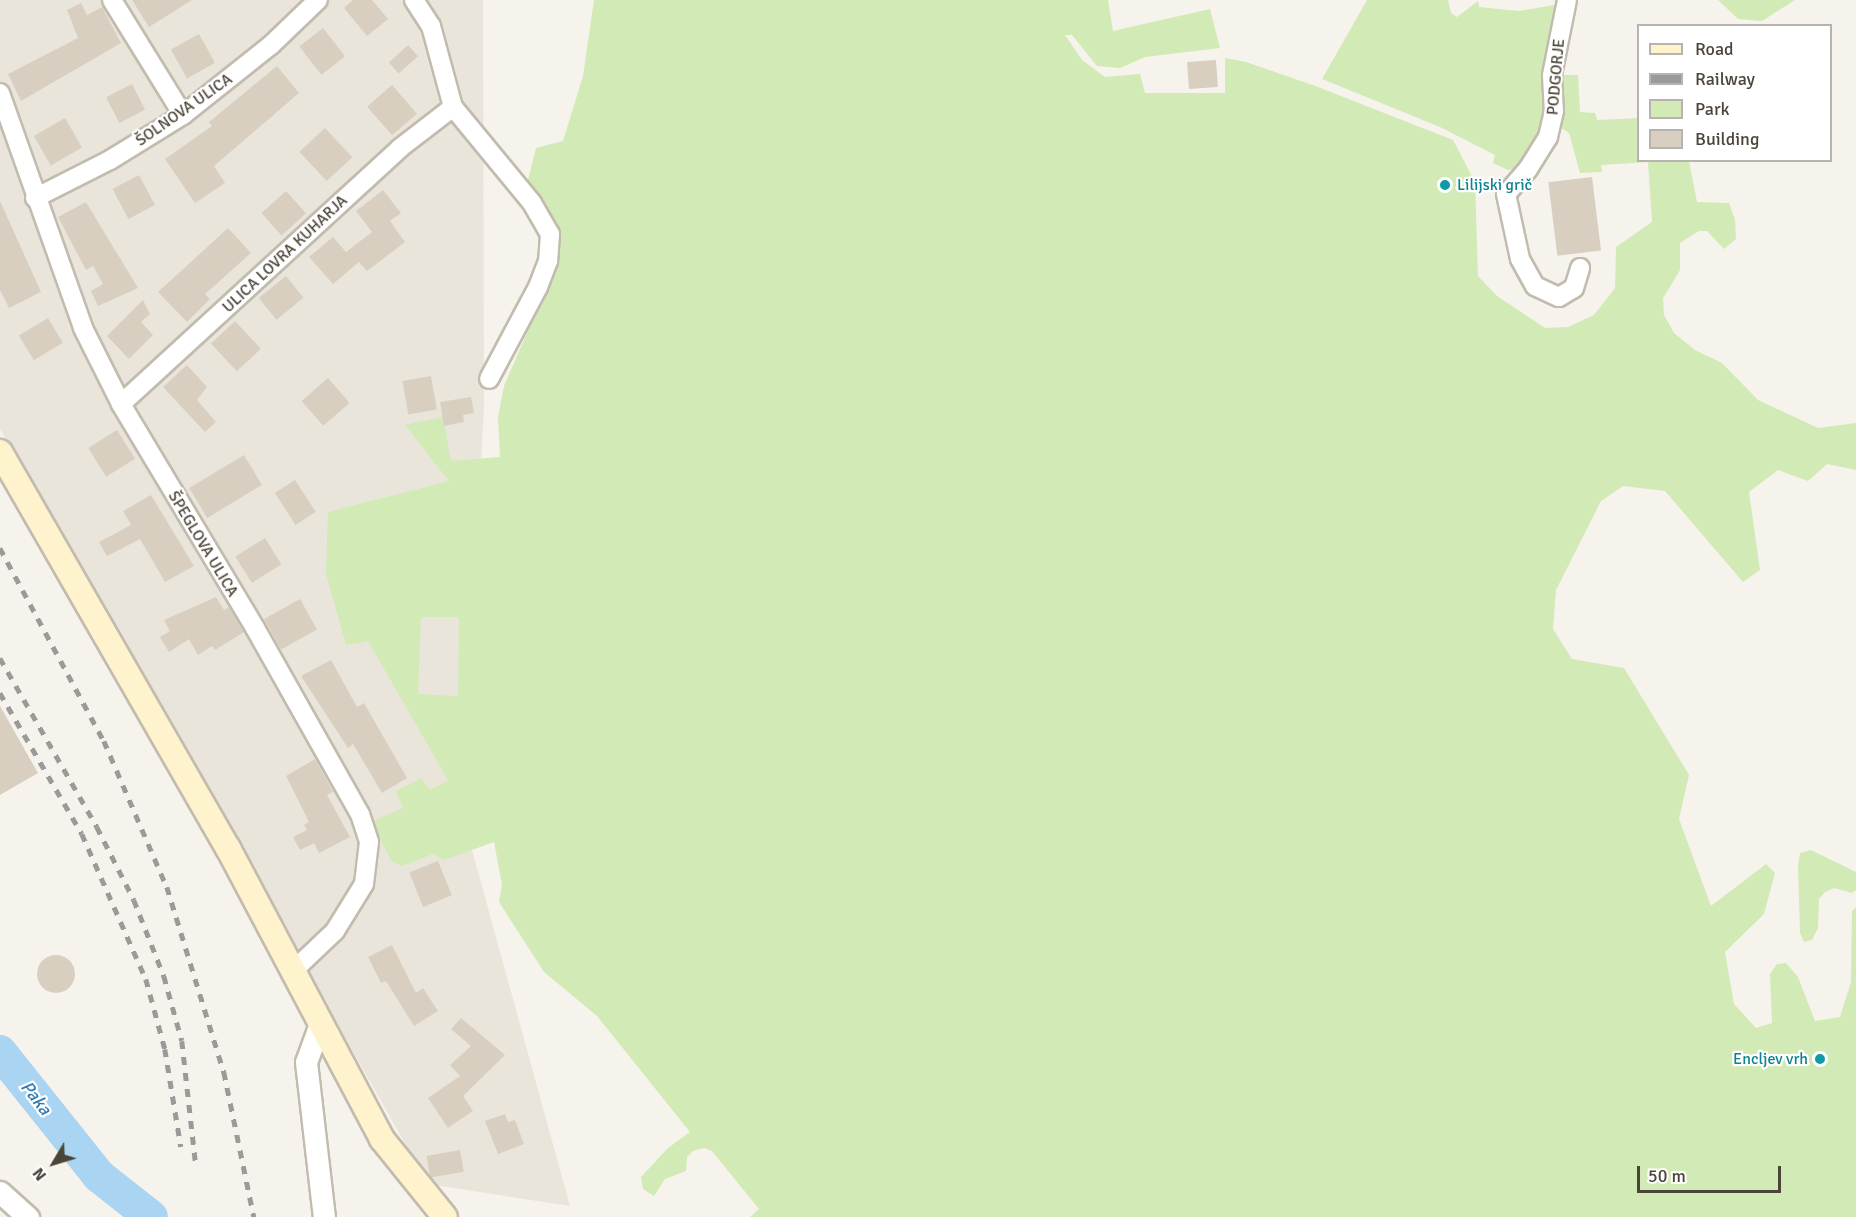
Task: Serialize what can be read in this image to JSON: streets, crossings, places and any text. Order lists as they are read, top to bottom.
{
  "streets": {
    "street": [
      "PODGORJE",
      "ŠOLNOVA ULICA",
      "ULICA LOVRA KUHARJA",
      "ŠPEGLOVA ULICA"
    ]
  },
  "crossings": [
    ["ŠOLNOVA ULICA", "ŠPEGLOVA ULICA"],
    ["ULICA LOVRA KUHARJA", "ŠPEGLOVA ULICA"]
  ],
  "water": ["Paka"],
  "places": ["Lilijski grič", "Encljev vrh"],
  "legend": [
    "Road",
    "Railway",
    "Park",
    "Building"
  ],
  "scale_bar": "50 m",
  "north": "bottom left"
}
